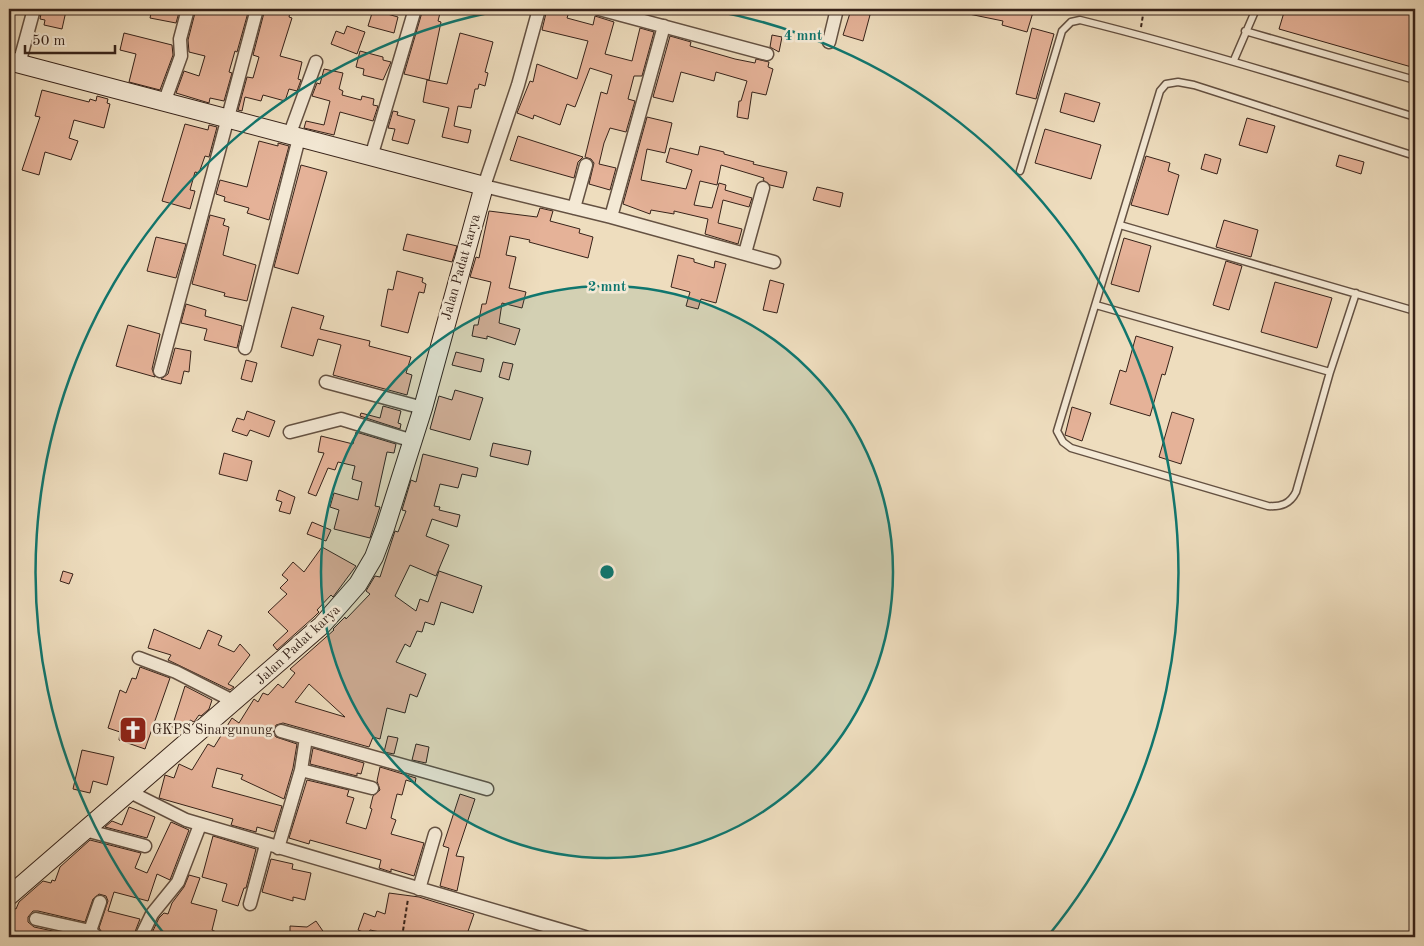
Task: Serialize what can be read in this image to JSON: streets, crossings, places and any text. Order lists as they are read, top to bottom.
{
  "streets": {
    "main road": ["Jalan Padat karya"]
  },
  "places": {
    "church": ["GKPS Sinargunung"]
  },
  "scale_bar": "50 m",
  "rings": ["4 mnt", "2 mnt"]
}
